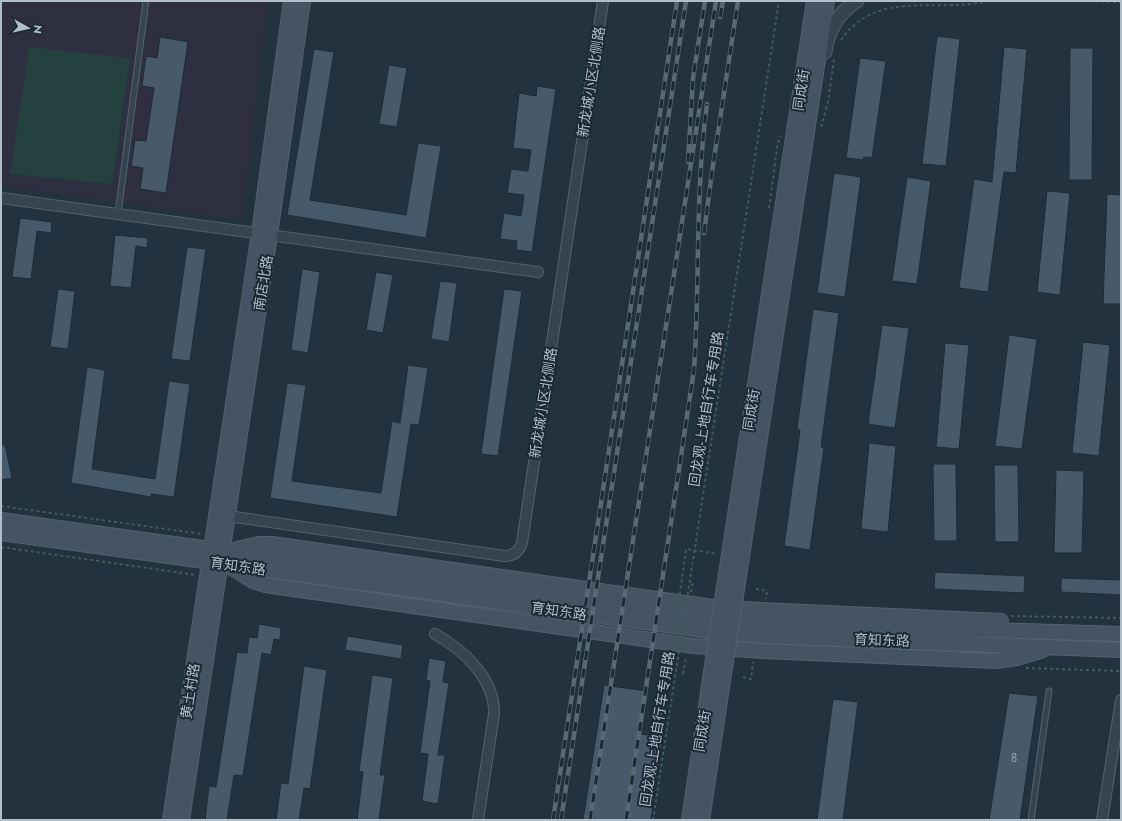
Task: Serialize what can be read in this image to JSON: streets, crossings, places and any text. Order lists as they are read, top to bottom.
{
  "streets": {
    "main road": [
      "同成街",
      "南店北路",
      "育知东路",
      "黄土村路"
    ],
    "street": ["新龙城小区北侧路"],
    "path": ["回龙观-上地自行车专用路"]
  },
  "crossings": [
    ["新龙城小区北侧路", "南店北路"],
    ["南店北路", "育知东路"],
    ["南店北路", "黄土村路"],
    ["育知东路", "黄土村路"]
  ],
  "house_numbers": ["8"],
  "north": "right"
}
